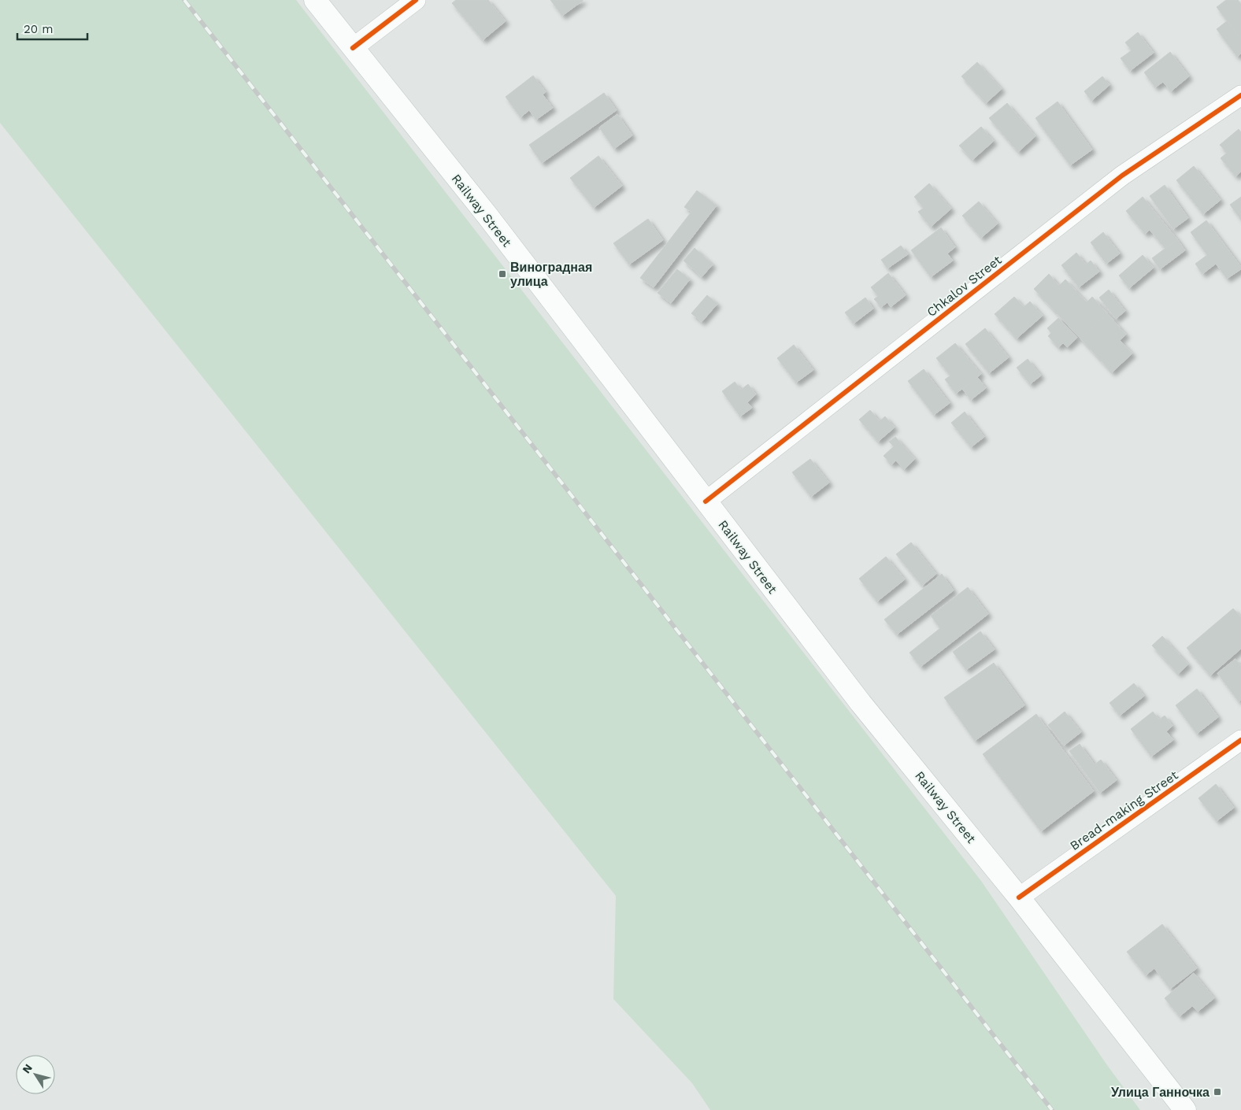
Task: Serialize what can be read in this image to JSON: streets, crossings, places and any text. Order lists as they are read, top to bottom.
{
  "streets": {
    "main road": ["Railway Street"],
    "street": ["Chkalov Street", "Bread-making Street"]
  },
  "crossings": [
    ["Railway Street", "Chkalov Street"],
    ["Railway Street", "Bread-making Street"]
  ],
  "places": {
    "transit": ["Виноградная улица", "Улица Ганночка"]
  },
  "scale_bar": "20 m",
  "north": "top left"
}
